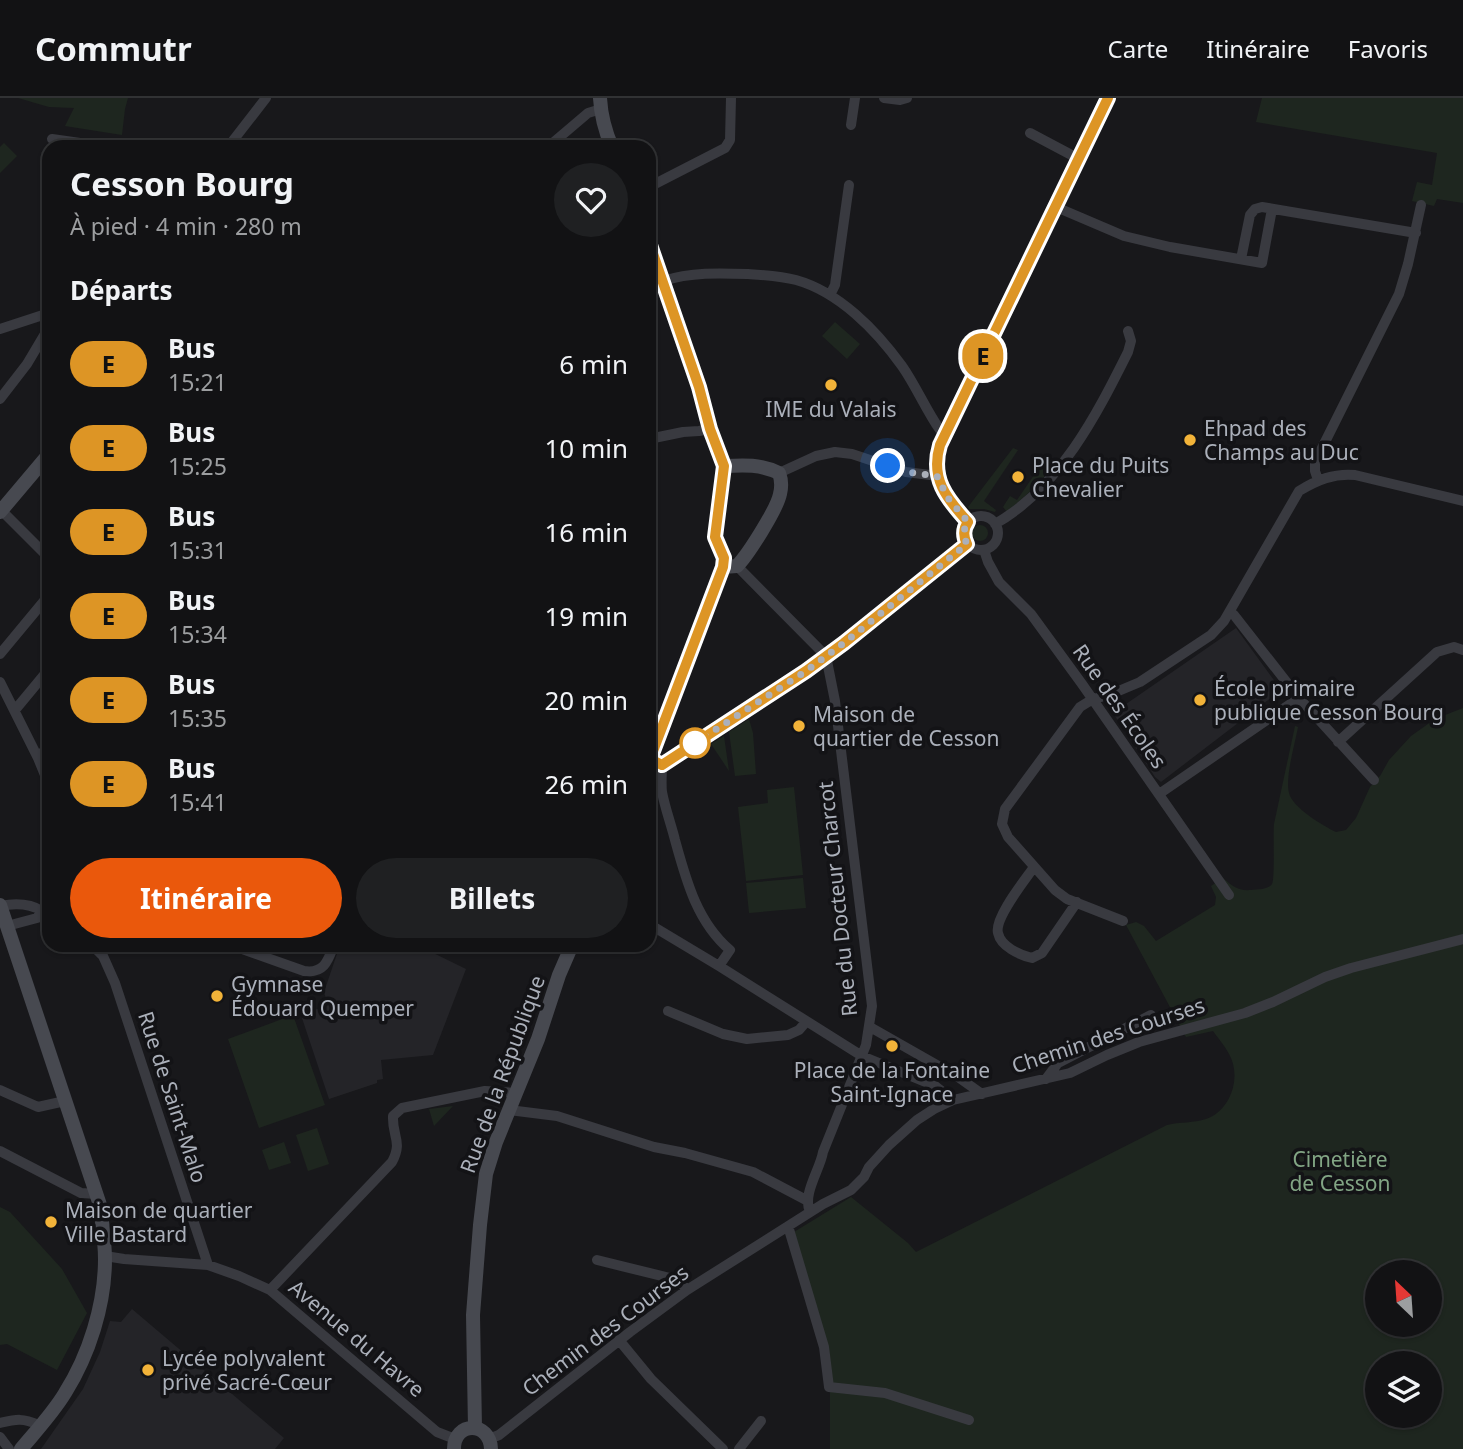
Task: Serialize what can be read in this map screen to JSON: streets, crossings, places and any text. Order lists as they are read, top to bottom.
{
  "streets": {
    "street": [
      "Rue des Écoles",
      "Rue du Docteur Charcot",
      "Chemin des Courses",
      "Rue de la République",
      "Rue de Saint-Malo",
      "Avenue du Havre"
    ]
  },
  "crossings": [
    ["Rue du Docteur Charcot", "Chemin des Courses"],
    ["Rue de Saint-Malo", "Avenue du Havre"]
  ],
  "parks": ["Cimetière de Cesson"],
  "places": [
    "IME du Valais",
    "Ehpad des Champs au Duc",
    "Place du Puits Chevalier",
    "École primaire publique Cesson Bourg",
    "Maison de quartier de Cesson",
    "Gymnase Édouard Quemper",
    "Place de la Fontaine Saint-Ignace",
    "Maison de quartier Ville Bastard",
    "Lycée polyvalent privé Sacré-Cœur"
  ],
  "lines": ["bus line E"],
  "north": "top left",
  "page": {
    "header": "Commutr",
    "nav": ["Carte", "Itinéraire", "Favoris"],
    "on_map": "E",
    "heading": [
      ["Cesson Bourg", "À pied · 4 min · 280 m"],
      "Départs"
    ],
    "list": [
      {
        "mark": "E",
        "name": "Bus",
        "note": "15:21",
        "value": "6 min"
      },
      {
        "mark": "E",
        "name": "Bus",
        "note": "15:25",
        "value": "10 min"
      },
      {
        "mark": "E",
        "name": "Bus",
        "note": "15:31",
        "value": "16 min"
      },
      {
        "mark": "E",
        "name": "Bus",
        "note": "15:34",
        "value": "19 min"
      },
      {
        "mark": "E",
        "name": "Bus",
        "note": "15:35",
        "value": "20 min"
      },
      {
        "mark": "E",
        "name": "Bus",
        "note": "15:41",
        "value": "26 min"
      }
    ],
    "buttons": ["Itinéraire", "Billets"]
  }
}
